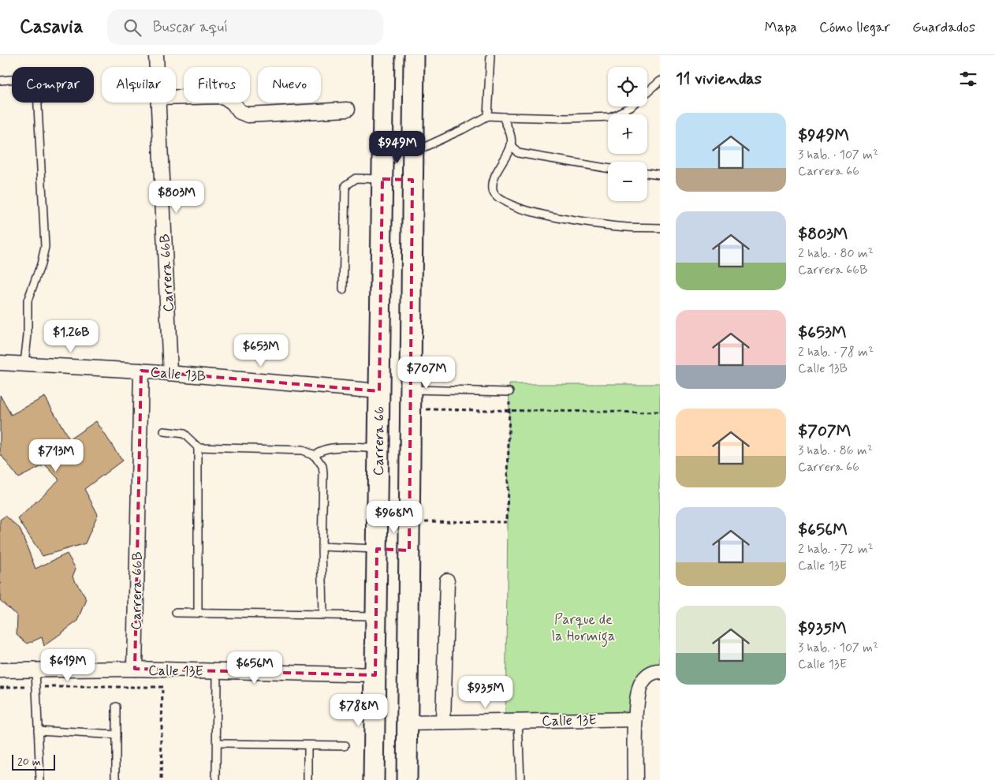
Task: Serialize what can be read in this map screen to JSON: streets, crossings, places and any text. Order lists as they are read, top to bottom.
{
  "streets": {
    "main road": ["Carrera 66"],
    "street": ["Carrera 66B", "Calle 13B", "Calle 13E"]
  },
  "crossings": [
    ["Carrera 66B", "Calle 13B"],
    ["Carrera 66B", "Calle 13E"],
    ["Calle 13B", "Carrera 66"],
    ["Carrera 66", "Calle 13E"]
  ],
  "parks": ["Parque de la Hormiga"],
  "scale_bar": "20 m",
  "page": {
    "header": "Casavia",
    "search": "Buscar aquí",
    "nav": ["Mapa", "Cómo llegar", "Guardados"],
    "heading": "11 viviendas",
    "map_buttons": ["+", "−"],
    "chip": [
      "Comprar",
      "Alquilar",
      "Filtros",
      "Nuevo"
    ],
    "list": [
      {
        "name": "$949M",
        "note": "3 hab. · 107 m² · Carrera 66"
      },
      {
        "name": "$803M",
        "note": "2 hab. · 80 m² · Carrera 66B"
      },
      {
        "name": "$653M",
        "note": "2 hab. · 78 m² · Calle 13B"
      },
      {
        "name": "$707M",
        "note": "3 hab. · 86 m² · Carrera 66"
      },
      {
        "name": "$656M",
        "note": "2 hab. · 72 m² · Calle 13E"
      },
      {
        "name": "$935M",
        "note": "3 hab. · 107 m² · Calle 13E"
      }
    ],
    "price": [
      "$949M",
      "$803M",
      "$1.26B",
      "$653M",
      "$707M",
      "$713M",
      "$968M",
      "$619M",
      "$656M",
      "$935M",
      "$788M"
    ],
    "scale": "20 m"
  }
}
